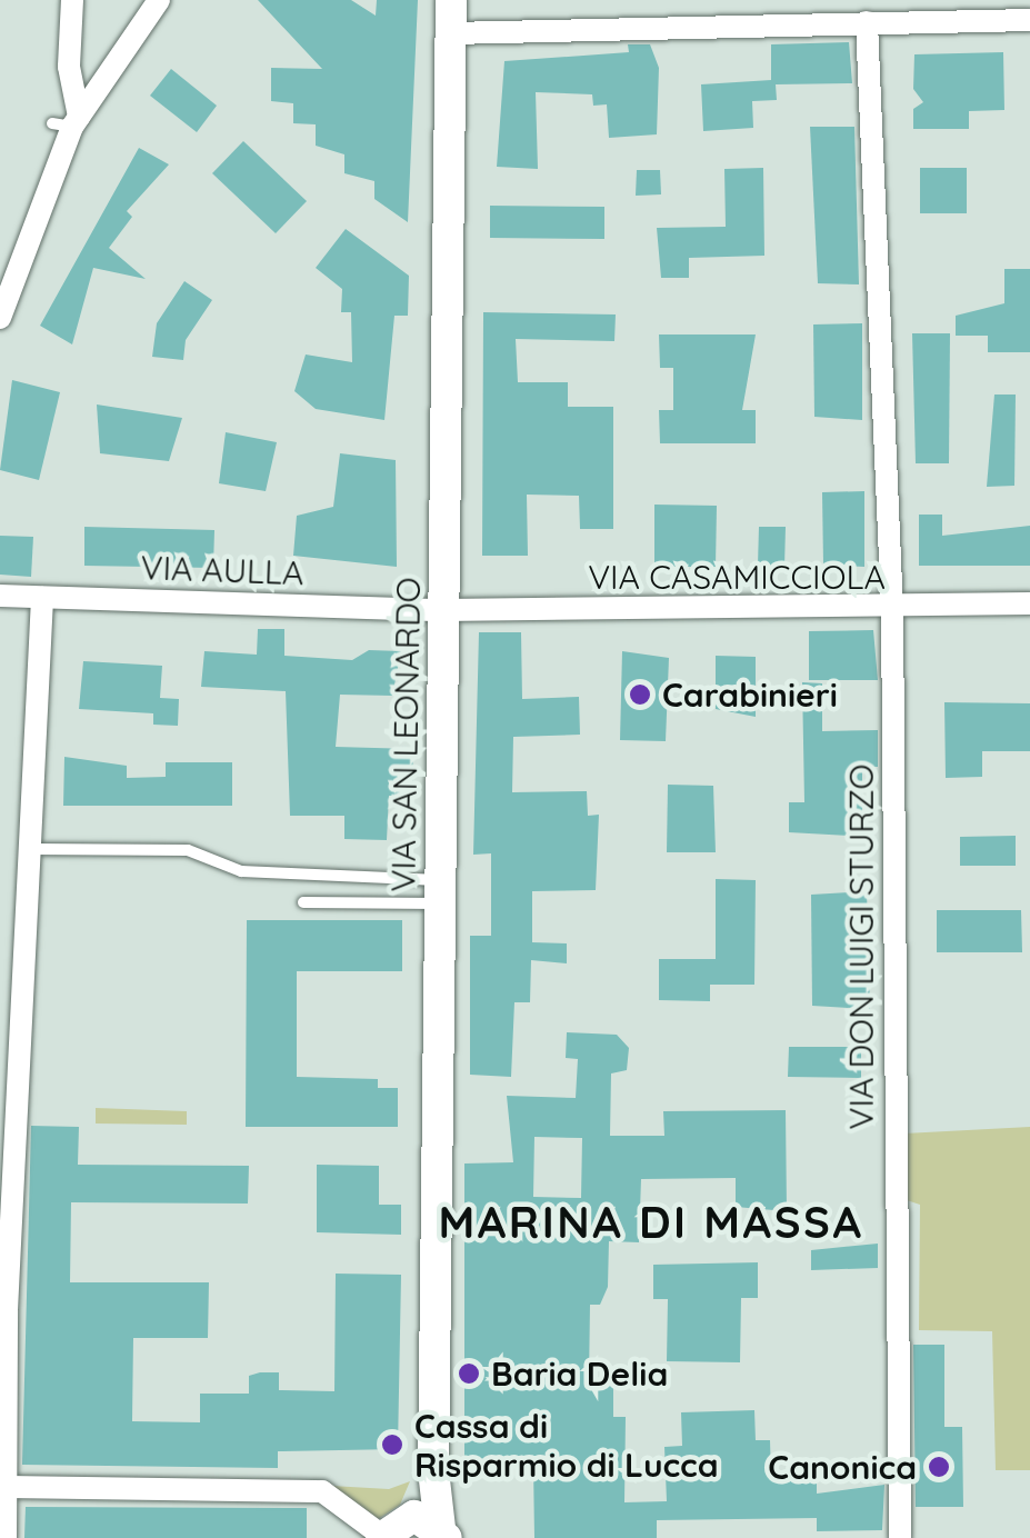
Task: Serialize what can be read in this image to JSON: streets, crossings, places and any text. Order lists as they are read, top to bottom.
{
  "streets": {
    "main road": ["VIA SAN LEONARDO"],
    "street": ["VIA AULLA", "VIA CASAMICCIOLA", "VIA DON LUIGI STURZO"]
  },
  "crossings": [
    ["VIA AULLA", "VIA CASAMICCIOLA"],
    ["VIA AULLA", "VIA SAN LEONARDO"],
    ["VIA CASAMICCIOLA", "VIA SAN LEONARDO"],
    ["VIA CASAMICCIOLA", "VIA DON LUIGI STURZO"]
  ],
  "districts": ["MARINA DI MASSA"],
  "places": [
    "Carabinieri",
    "Baria Delia",
    "Cassa di Risparmio di Lucca",
    "Canonica"
  ]
}
